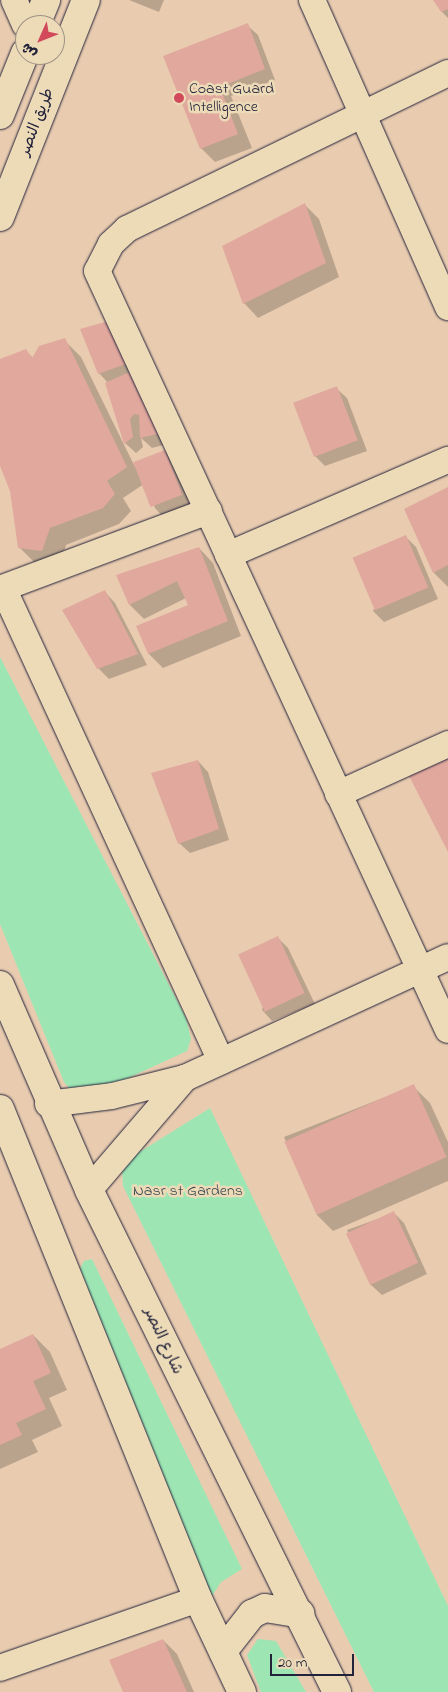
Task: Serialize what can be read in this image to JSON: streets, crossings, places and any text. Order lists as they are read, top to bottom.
{
  "streets": {
    "main road": ["طريق النصر", "شارع النصر"]
  },
  "parks": ["Nasr st Gardens"],
  "places": ["Coast Guard Intelligence"],
  "scale_bar": "20 m",
  "north": "bottom left"
}
